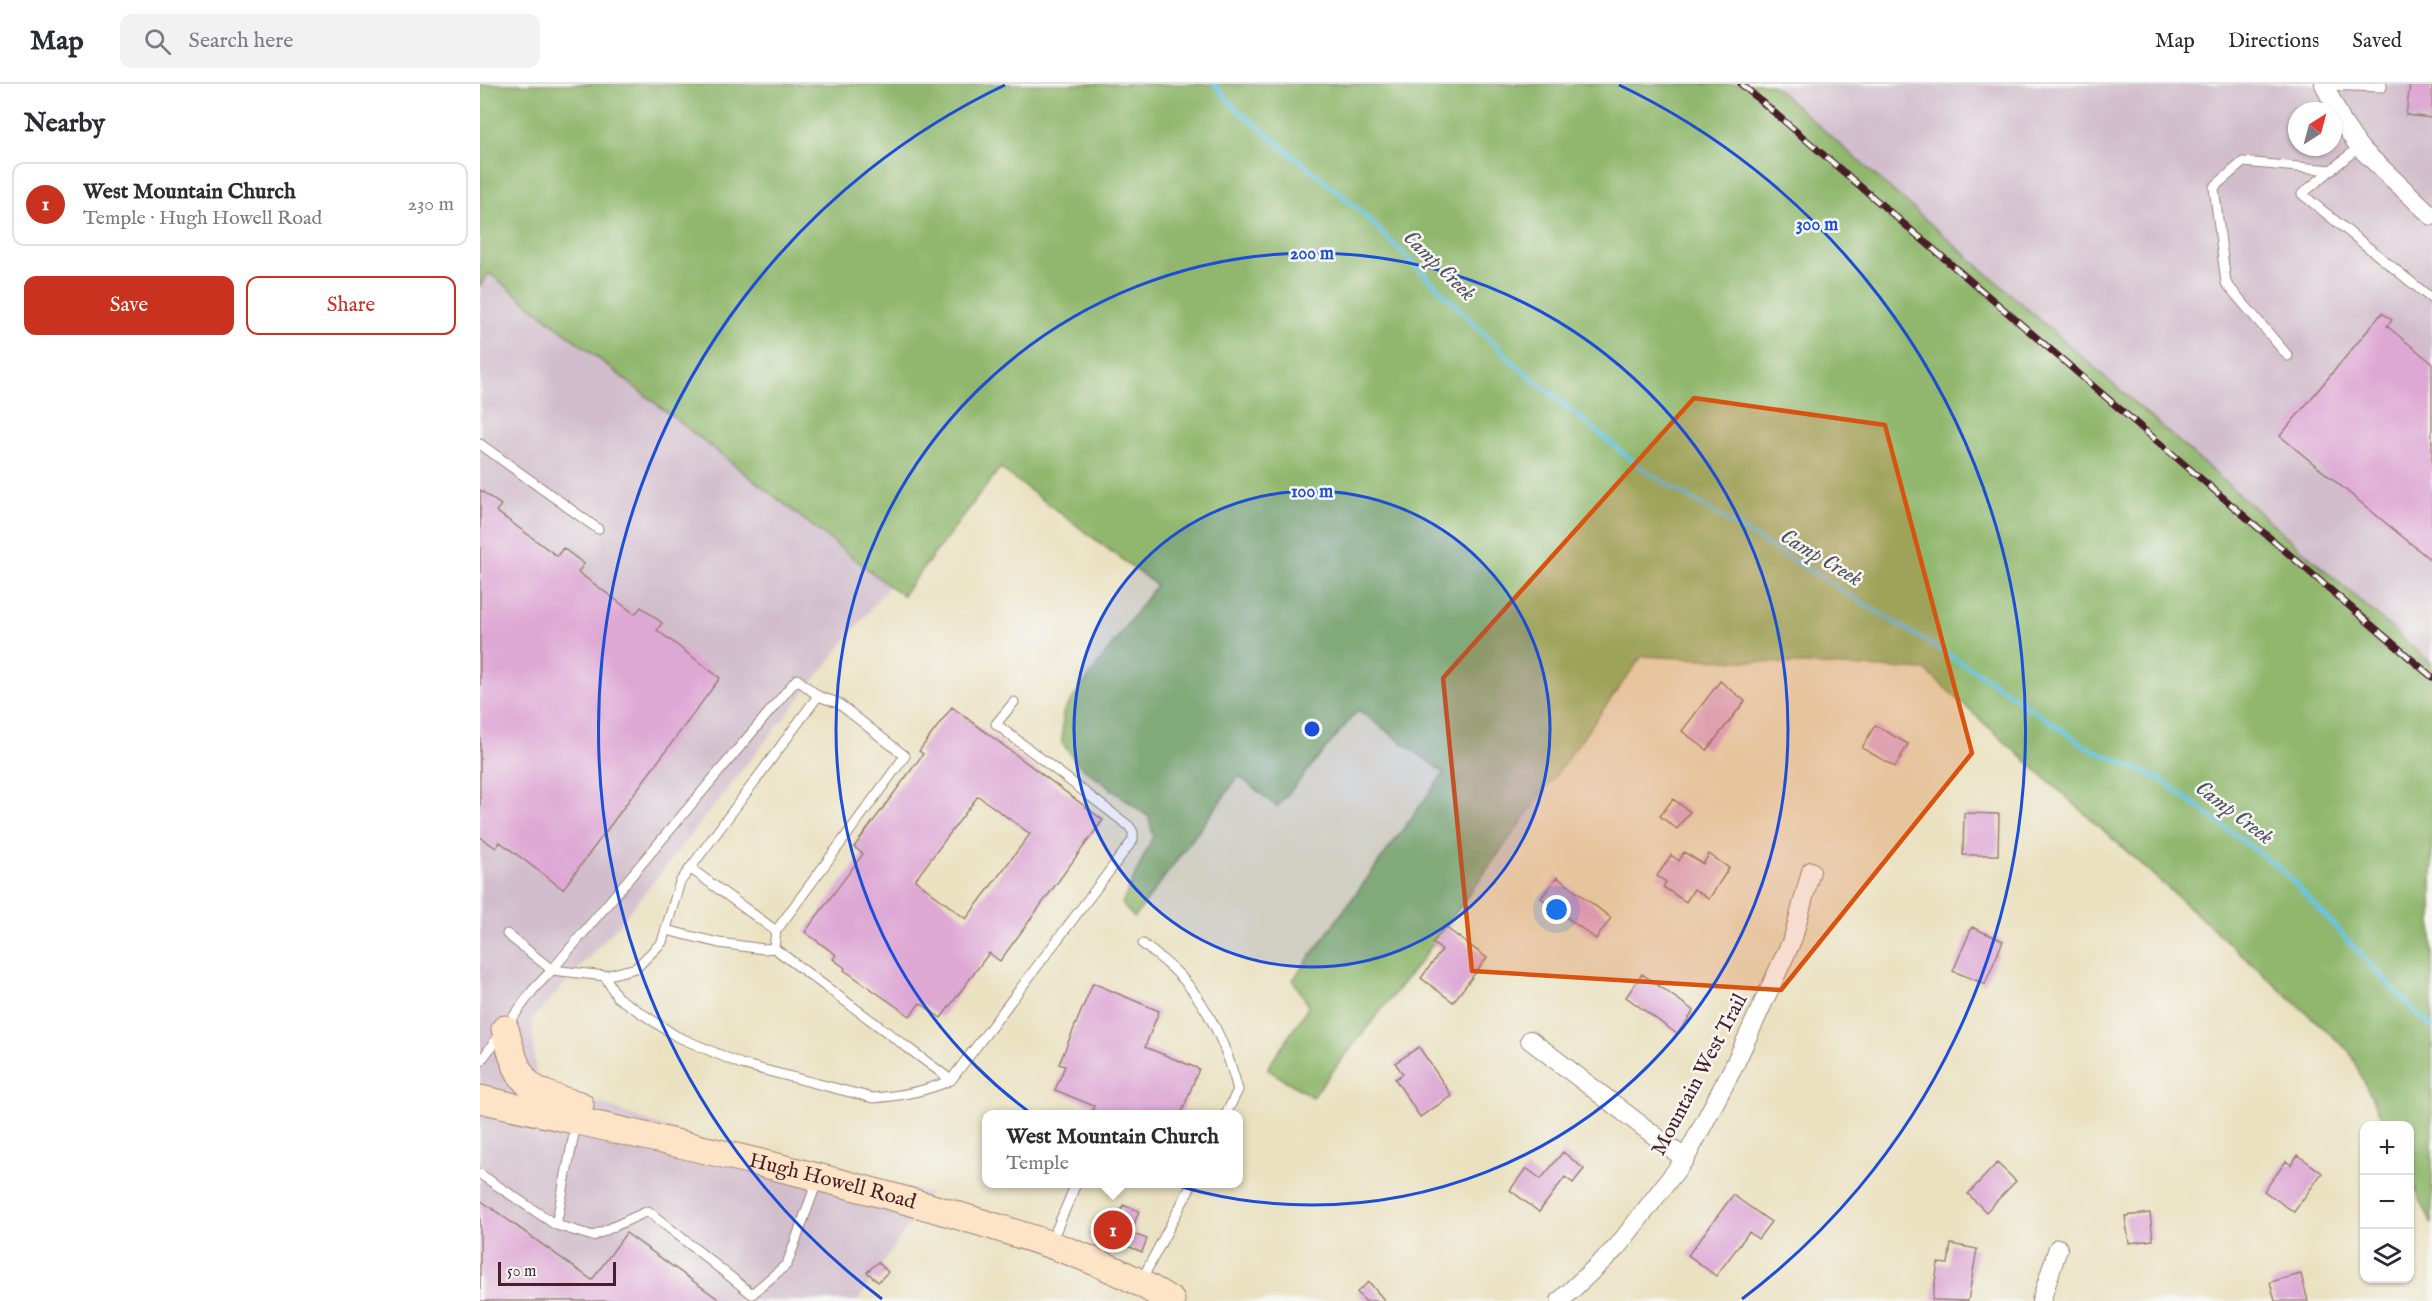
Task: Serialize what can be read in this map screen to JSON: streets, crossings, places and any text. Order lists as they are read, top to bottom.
{
  "streets": {
    "main road": ["Hugh Howell Road"],
    "street": ["Mountain West Trail"]
  },
  "water": ["Camp Creek"],
  "scale_bar": "50 m",
  "north": "top right",
  "page": {
    "header": "Map",
    "search": "Search here",
    "nav": ["Map", "Directions", "Saved"],
    "heading": "Nearby",
    "list": [
      {
        "mark": "1",
        "name": "West Mountain Church",
        "note": "Temple · Hugh Howell Road",
        "value": "230 m"
      }
    ],
    "buttons": ["Save", "Share"],
    "popup": ["West Mountain Church", "Temple"],
    "map_buttons": ["+", "−"],
    "pins": "1",
    "scale": "50 m"
  },
  "rings": ["300 m", "200 m", "100 m"]
}
